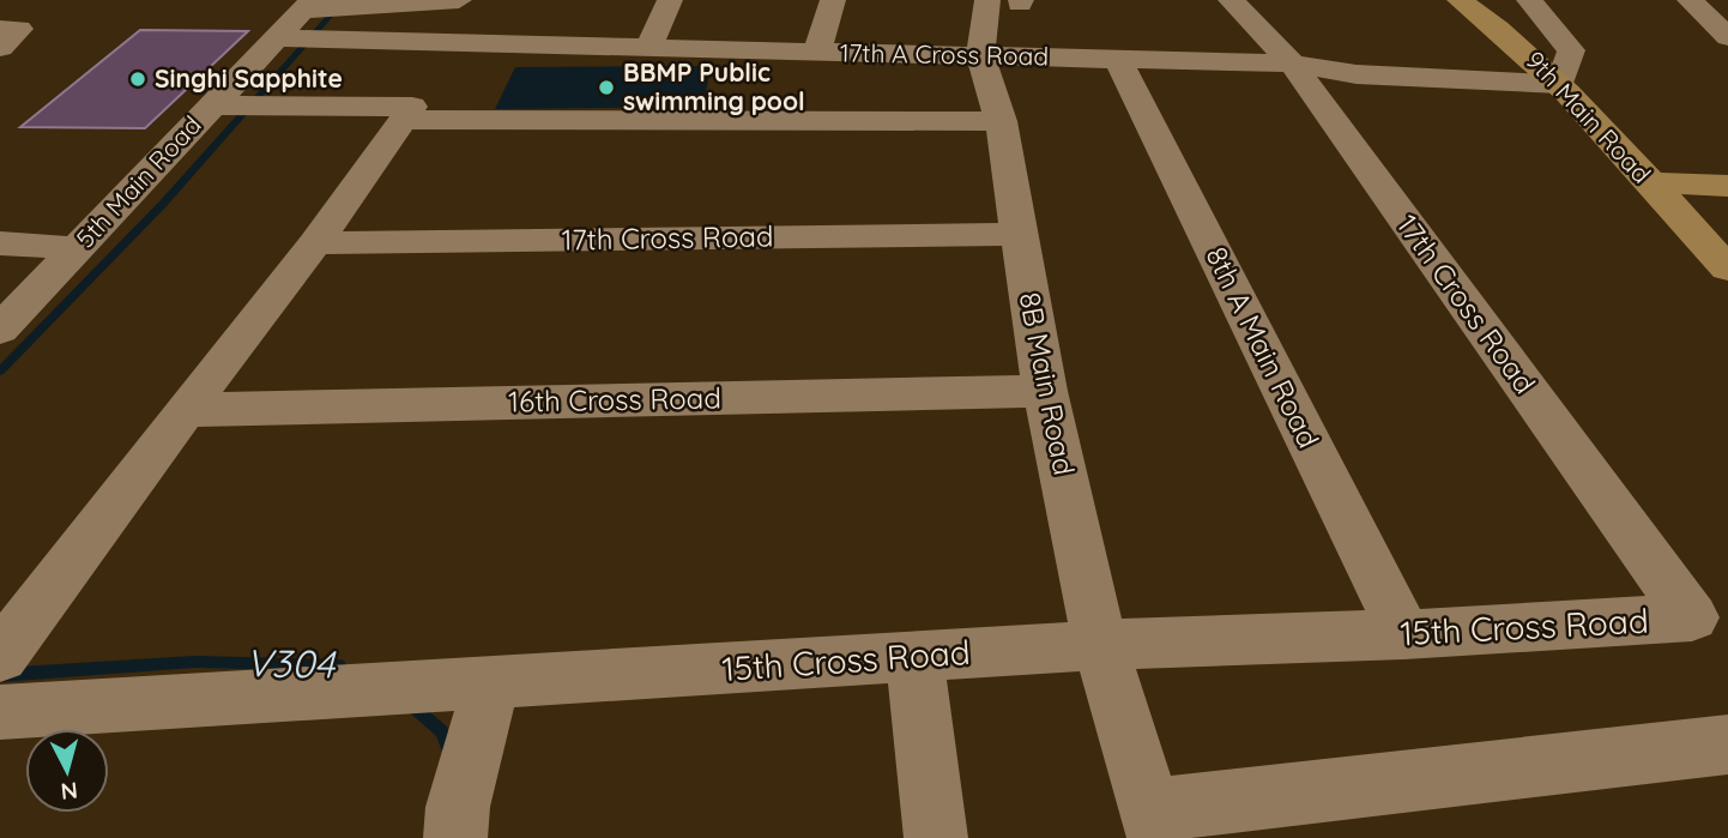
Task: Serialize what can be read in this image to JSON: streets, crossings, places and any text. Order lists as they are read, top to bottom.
{
  "streets": {
    "main road": ["9th Main Road"],
    "street": [
      "17th A Cross Road",
      "5th Main Road",
      "17th Cross Road",
      "8th A Main Road",
      "8B Main Road",
      "16th Cross Road",
      "15th Cross Road"
    ]
  },
  "crossings": [
    ["17th A Cross Road", "9th Main Road"],
    ["17th A Cross Road", "5th Main Road"],
    ["17th A Cross Road", "17th Cross Road"],
    ["17th A Cross Road", "8th A Main Road"],
    ["17th A Cross Road", "8B Main Road"],
    ["17th Cross Road", "8B Main Road"],
    ["17th Cross Road", "15th Cross Road"],
    ["8th A Main Road", "15th Cross Road"],
    ["8B Main Road", "16th Cross Road"],
    ["8B Main Road", "15th Cross Road"]
  ],
  "water": ["V304"],
  "places": ["Singhi Sapphite", "BBMP Public swimming pool"],
  "north": "bottom"
}
